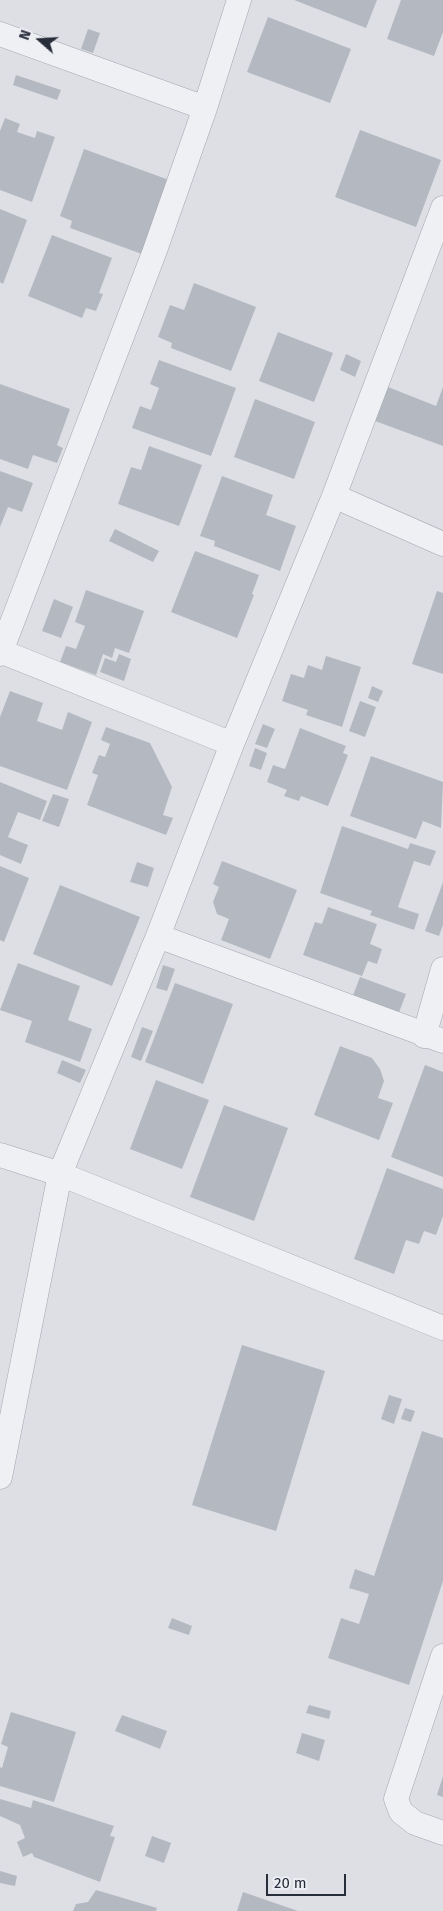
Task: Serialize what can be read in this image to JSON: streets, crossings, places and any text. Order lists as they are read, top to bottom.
{
  "scale_bar": "20 m",
  "north": "left"
}
